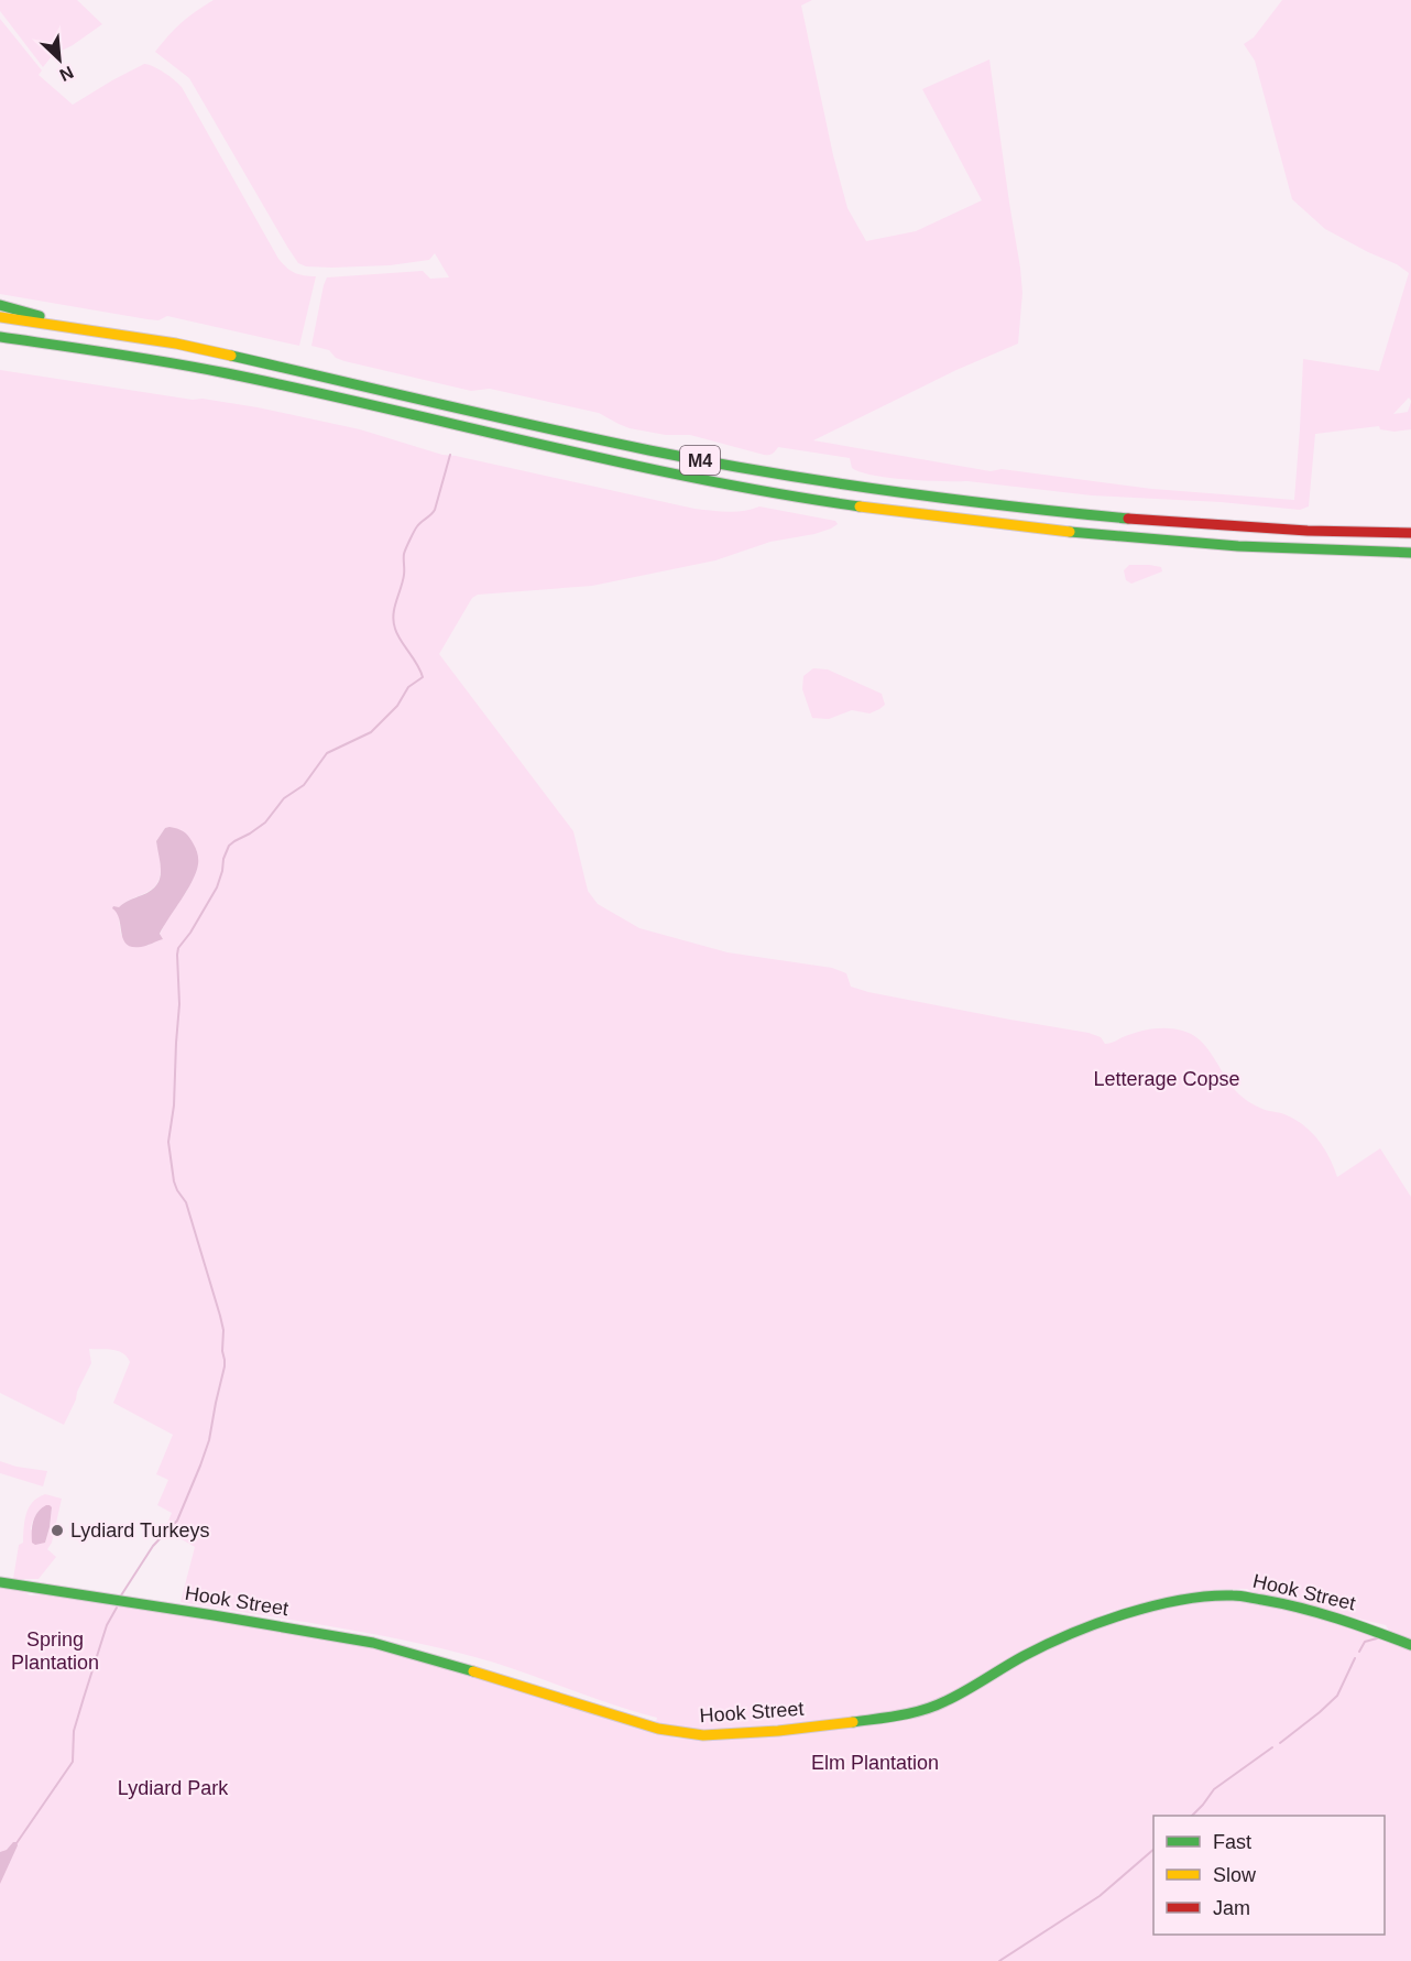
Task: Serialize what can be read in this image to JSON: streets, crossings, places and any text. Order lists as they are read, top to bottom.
{
  "streets": {
    "main road": ["M4", "Hook Street"]
  },
  "parks": [
    "Letterage Copse",
    "Spring Plantation",
    "Elm Plantation",
    "Lydiard Park"
  ],
  "places": ["Lydiard Turkeys"],
  "legend": ["Fast", "Slow", "Jam"],
  "north": "bottom right"
}
